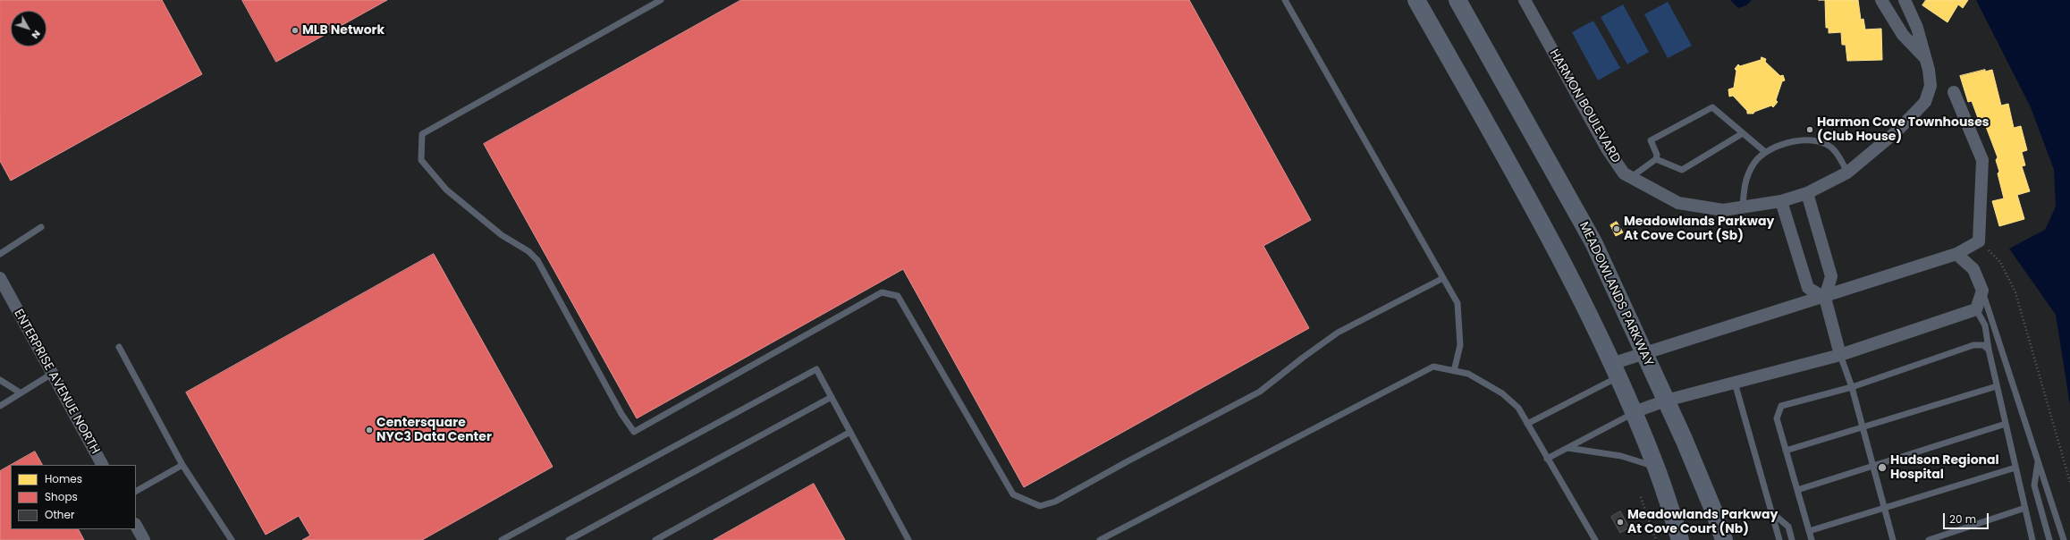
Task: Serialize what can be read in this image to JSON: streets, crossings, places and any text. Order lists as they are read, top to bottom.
{
  "streets": {
    "main road": ["MEADOWLANDS PARKWAY"],
    "street": ["HARMON BOULEVARD", "ENTERPRISE AVENUE NORTH"]
  },
  "places": [
    "MLB Network",
    "Harmon Cove Townhouses (Club House)",
    "Meadowlands Parkway At Cove Court (Sb)",
    "Centersquare NYC3 Data Center",
    "Hudson Regional Hospital",
    "Meadowlands Parkway At Cove Court (Nb)"
  ],
  "legend": ["Homes", "Shops", "Other"],
  "scale_bar": "20 m",
  "north": "bottom right"
}
